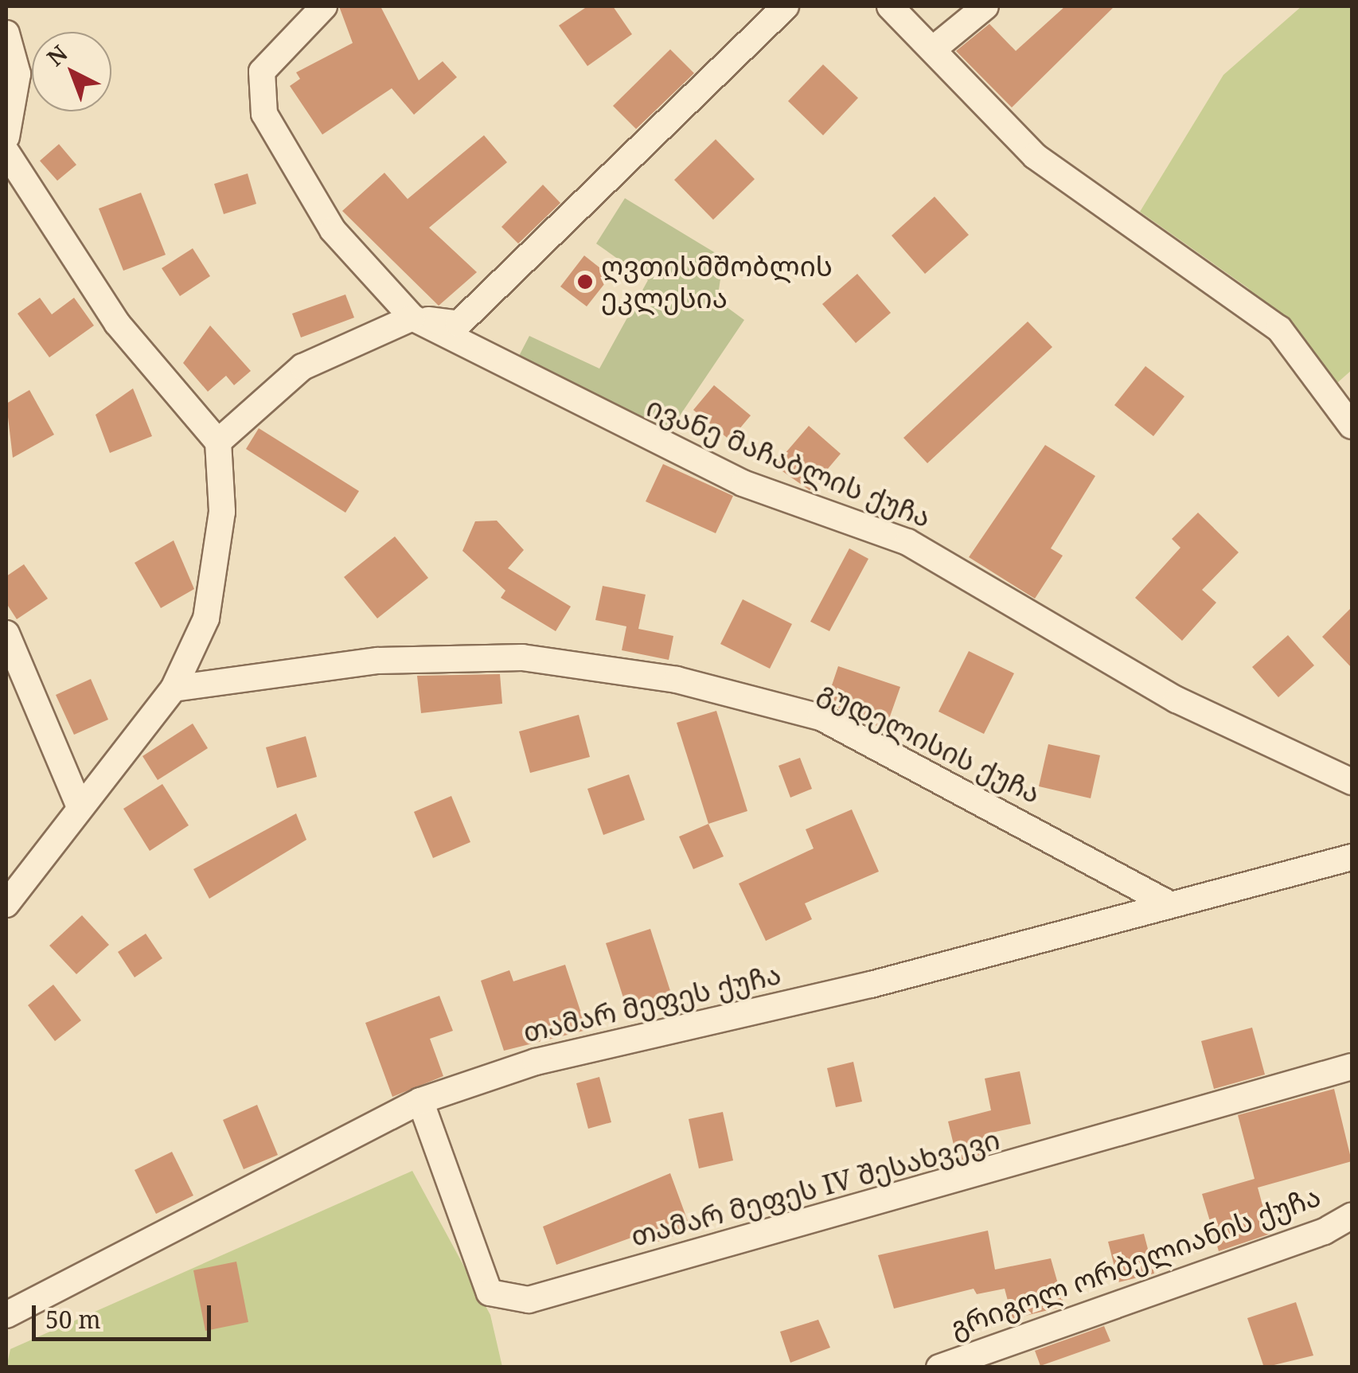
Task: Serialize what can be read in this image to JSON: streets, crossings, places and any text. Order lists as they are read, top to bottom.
{
  "streets": {
    "street": [
      "ივანე მაჩაბლის ქუჩა",
      "გუდელისის ქუჩა",
      "თამარ მეფეს ქუჩა",
      "თამარ მეფეს IV შესახვევი",
      "გრიგოლ ორბელიანის ქუჩა"
    ]
  },
  "crossings": [
    ["გუდელისის ქუჩა", "თამარ მეფეს ქუჩა"],
    ["თამარ მეფეს ქუჩა", "თამარ მეფეს IV შესახვევი"]
  ],
  "places": ["ღვთისმშობლის ეკლესია"],
  "scale_bar": "50 m",
  "north": "top left"
}
